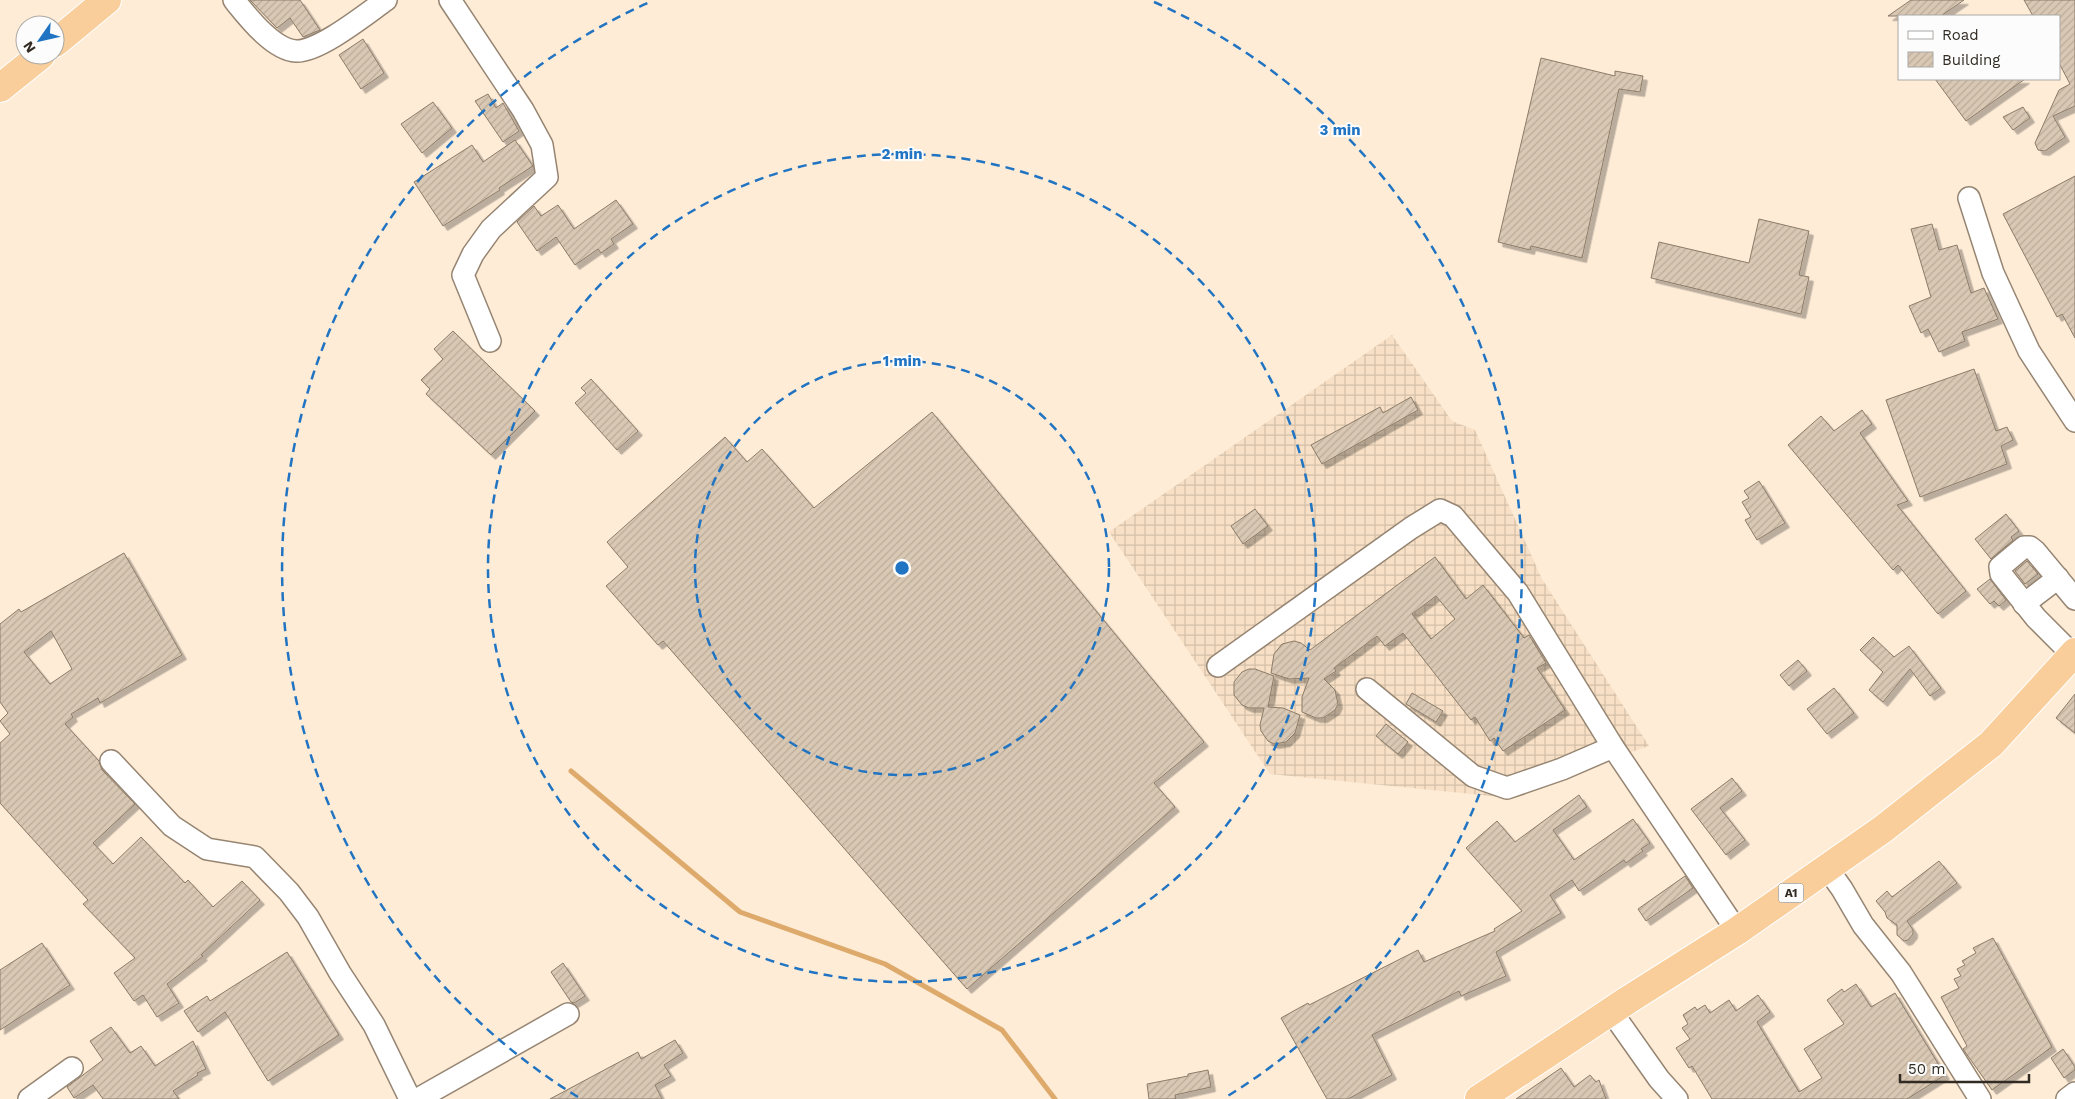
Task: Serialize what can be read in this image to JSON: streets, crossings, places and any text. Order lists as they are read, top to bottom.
{
  "streets": {
    "highway": ["A1"]
  },
  "legend": ["Road", "Building"],
  "scale_bar": "50 m",
  "north": "bottom left",
  "rings": ["3 min", "2 min", "1 min"]
}
